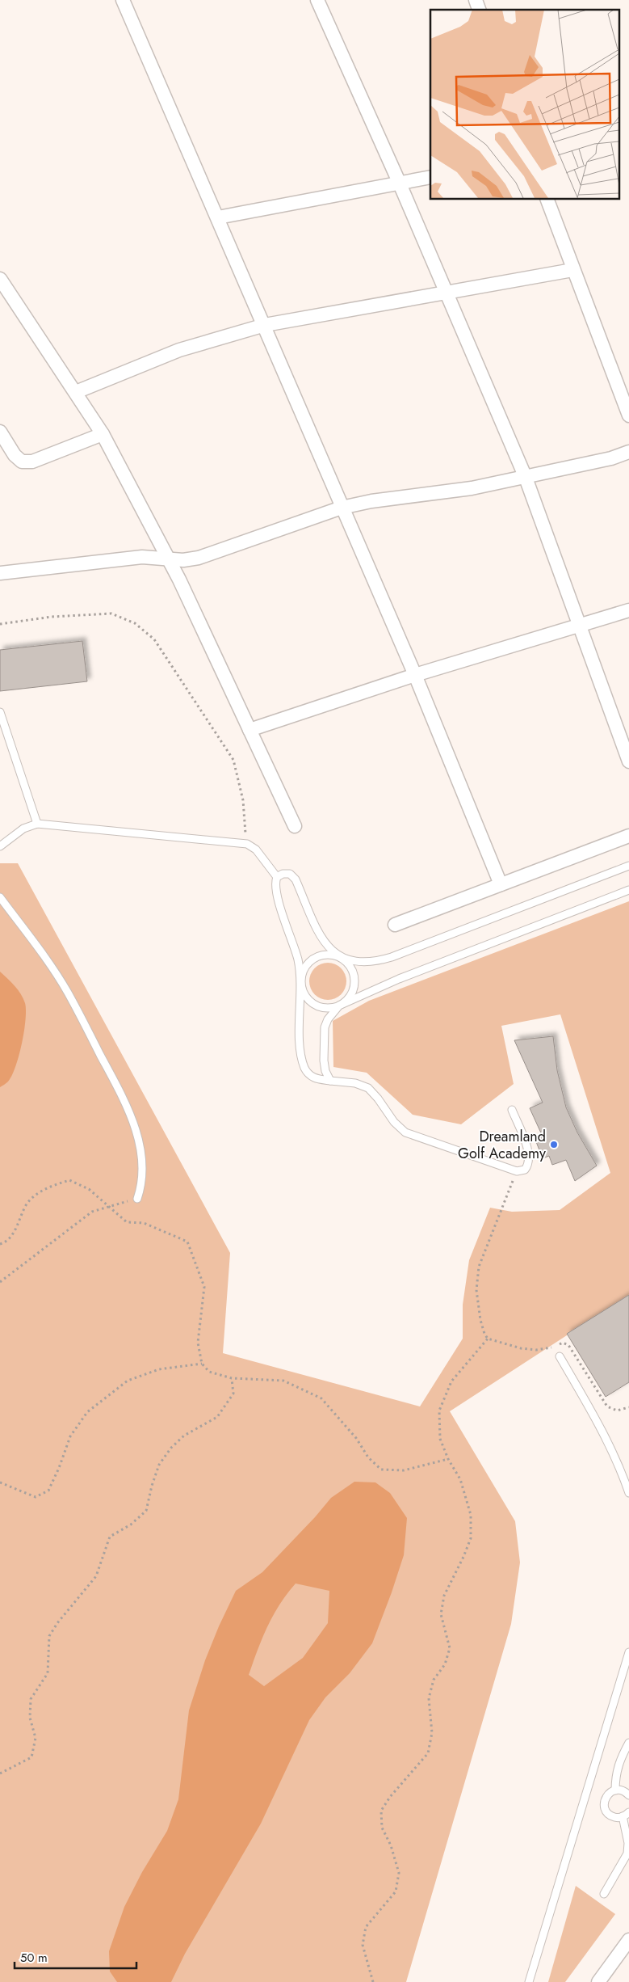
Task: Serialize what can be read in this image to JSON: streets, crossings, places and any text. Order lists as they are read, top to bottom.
{
  "places": ["Dreamland Golf Academy"],
  "scale_bar": "50 m"
}
